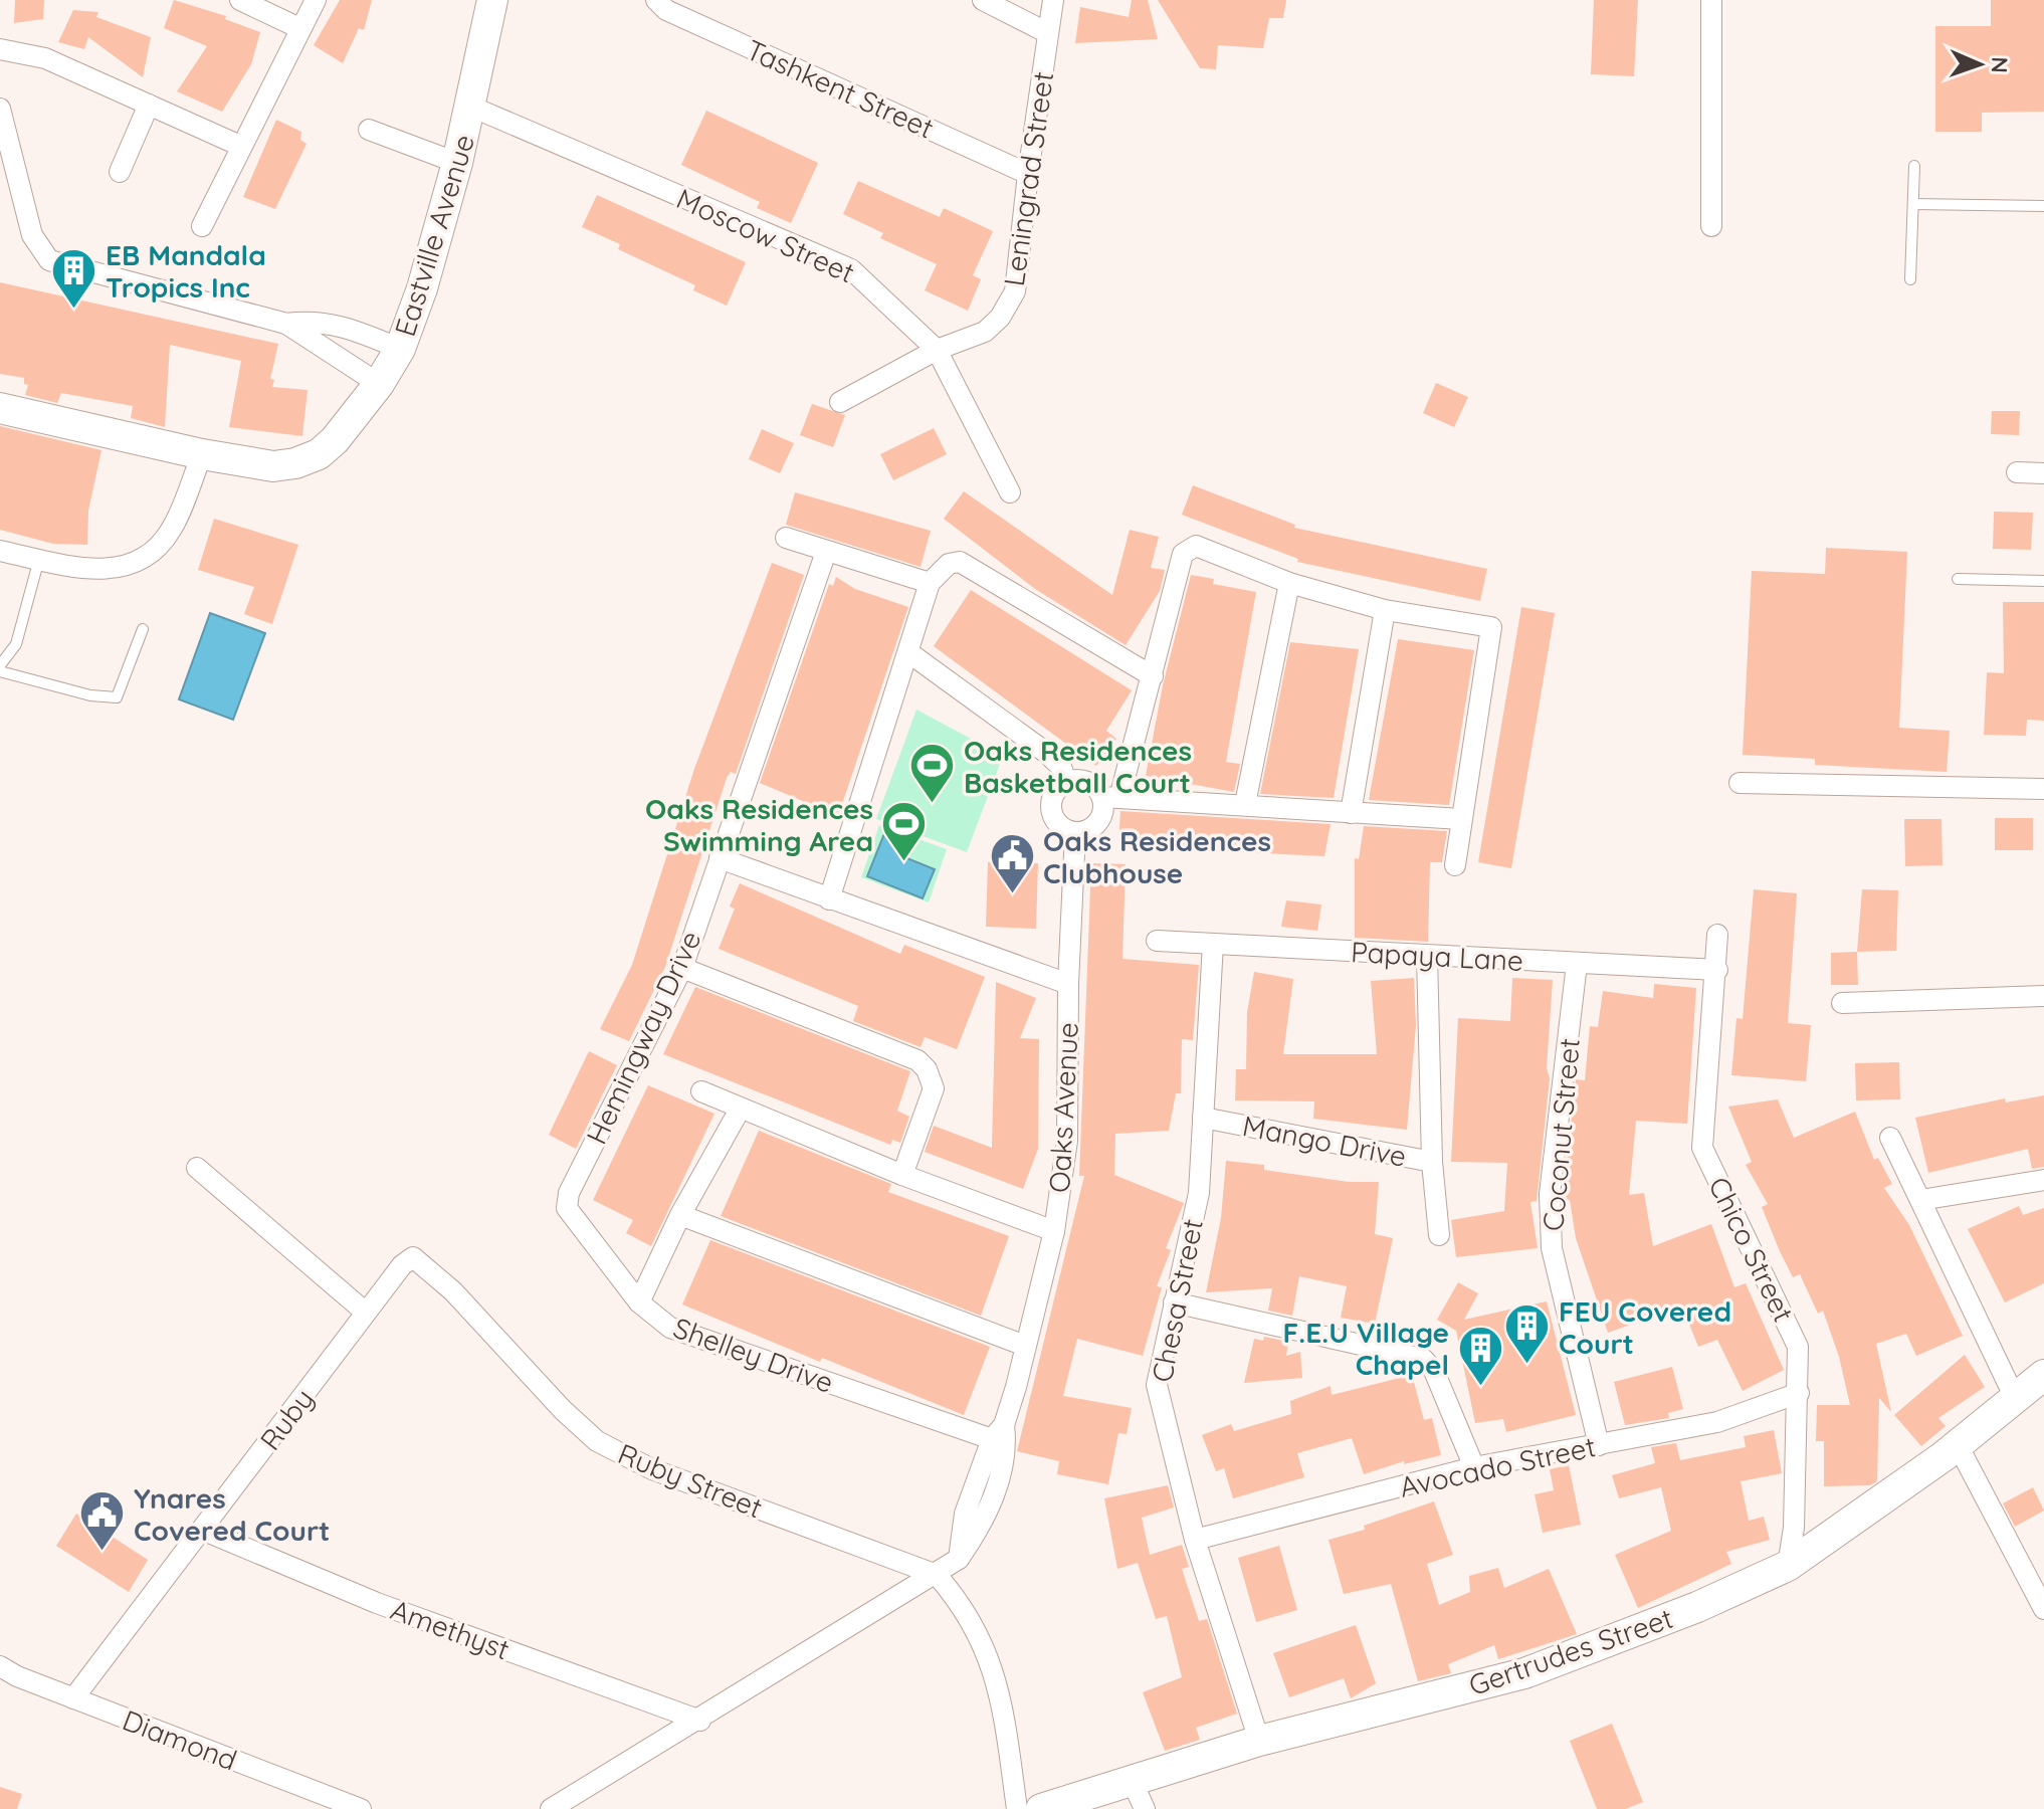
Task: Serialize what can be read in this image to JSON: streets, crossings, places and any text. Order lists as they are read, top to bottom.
{
  "streets": {
    "street": [
      "Tashkent Street",
      "Leningrad Street",
      "Eastville Avenue",
      "Moscow Street",
      "Papaya Lane",
      "Hemingway Drive",
      "Oaks Avenue",
      "Coconut Street",
      "Mango Drive",
      "Chico Street",
      "Chesa Street",
      "Shelley Drive",
      "Ruby",
      "Avocado Street",
      "Ruby Street",
      "Amethyst",
      "Gertrudes Street",
      "Diamond"
    ]
  },
  "crossings": [
    ["Tashkent Street", "Leningrad Street"],
    ["Leningrad Street", "Moscow Street"],
    ["Eastville Avenue", "Moscow Street"],
    ["Papaya Lane", "Coconut Street"],
    ["Papaya Lane", "Mango Drive"],
    ["Papaya Lane", "Chico Street"],
    ["Papaya Lane", "Chesa Street"],
    ["Hemingway Drive", "Shelley Drive"],
    ["Oaks Avenue", "Shelley Drive"],
    ["Oaks Avenue", "Ruby Street"],
    ["Oaks Avenue", "Amethyst"],
    ["Coconut Street", "Avocado Street"],
    ["Mango Drive", "Chesa Street"],
    ["Chico Street", "Avocado Street"],
    ["Chico Street", "Gertrudes Street"],
    ["Chesa Street", "Avocado Street"],
    ["Chesa Street", "Gertrudes Street"],
    ["Ruby", "Ruby Street"],
    ["Ruby", "Amethyst"],
    ["Ruby", "Diamond"]
  ],
  "places": {
    "building": ["EB Mandala Tropics Inc", "FEU Covered Court", "F.E.U Village Chapel"],
    "sports": ["Oaks Residences Basketball Court", "Oaks Residences Swimming Area"],
    "public building": ["Oaks Residences Clubhouse", "Ynares Covered Court"]
  },
  "north": "right"
}
